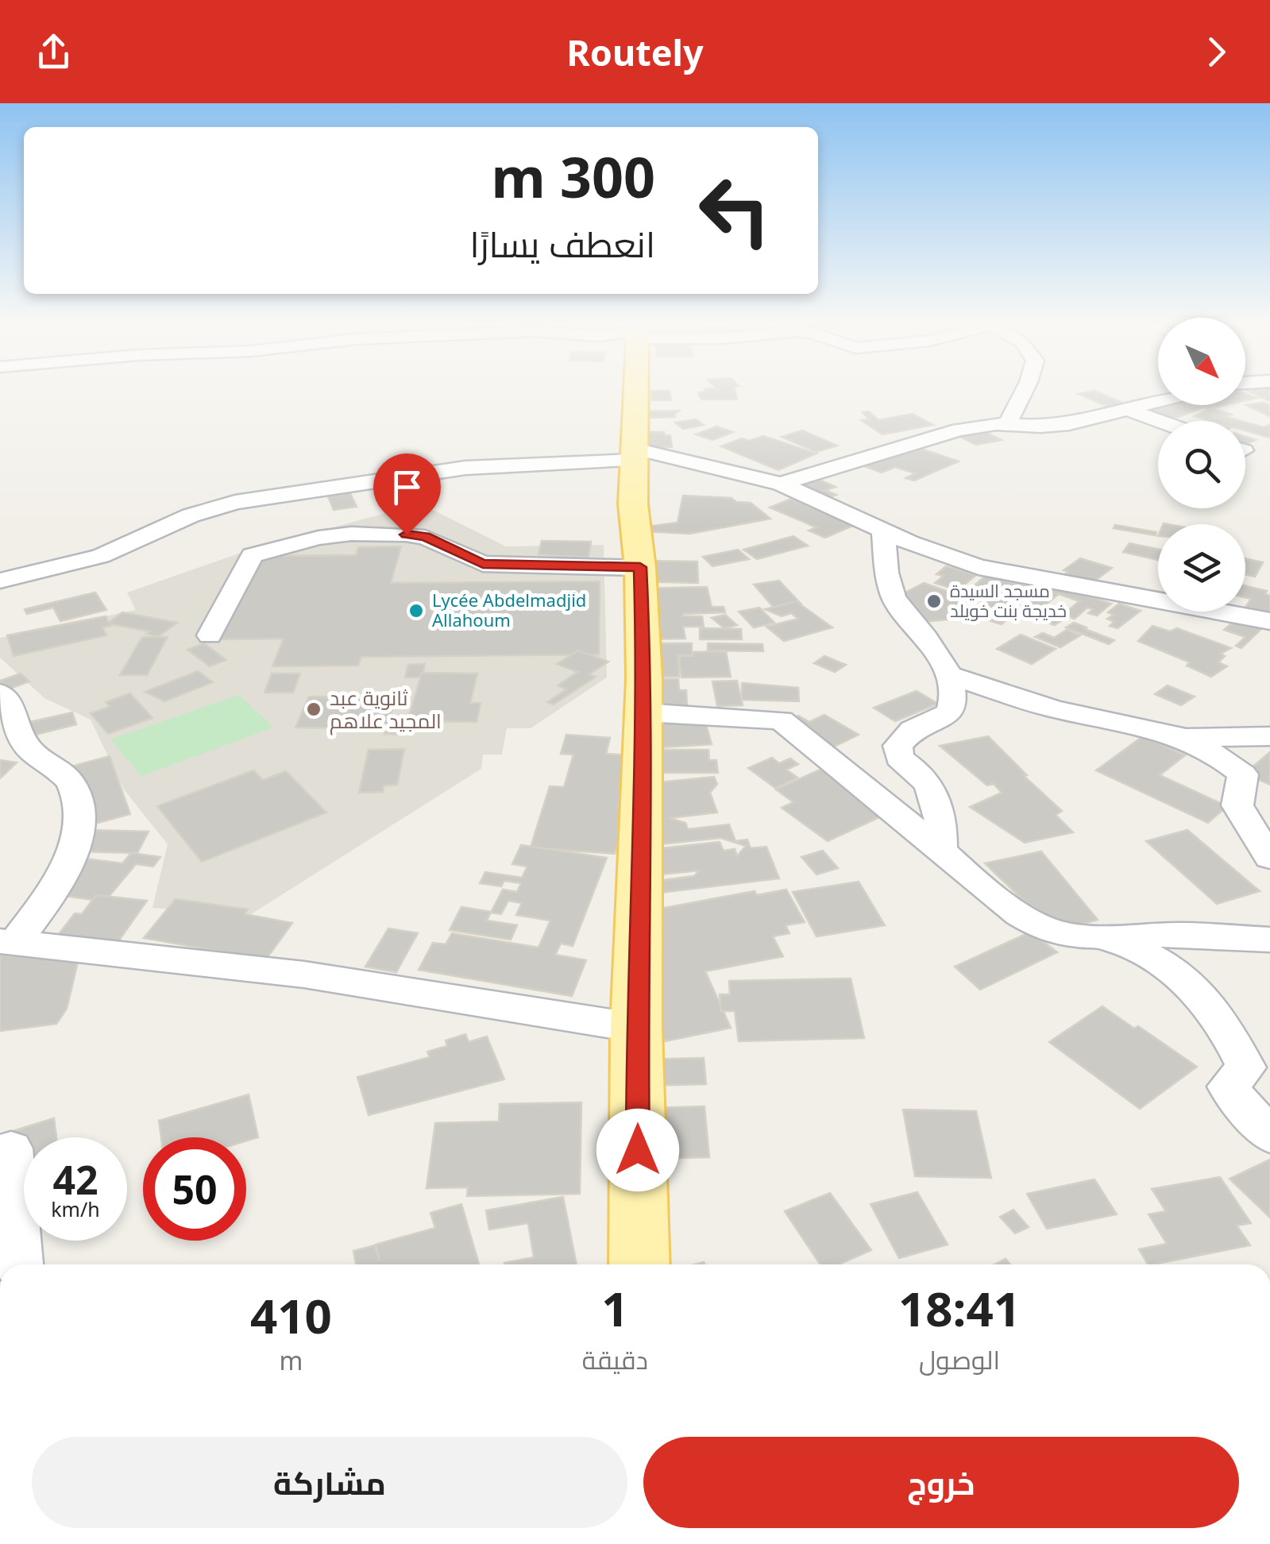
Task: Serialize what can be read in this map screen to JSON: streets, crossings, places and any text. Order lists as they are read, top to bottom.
{
  "places": ["مسجد السيدة خديجة بنت خويلد", "Lycée Abdelmadjid Allahoum", "ثانوية عبد المجيد علاهم"],
  "north": "bottom right",
  "page": {
    "header": "Routely",
    "turn": ["300 m", "انعطف يسارًا"],
    "speed": "42 km/h",
    "limit": "50",
    "eta": [
      "18:41",
      "الوصول",
      "1",
      "دقيقة",
      "410",
      "m"
    ],
    "buttons": ["خروج", "مشاركة"]
  }
}
